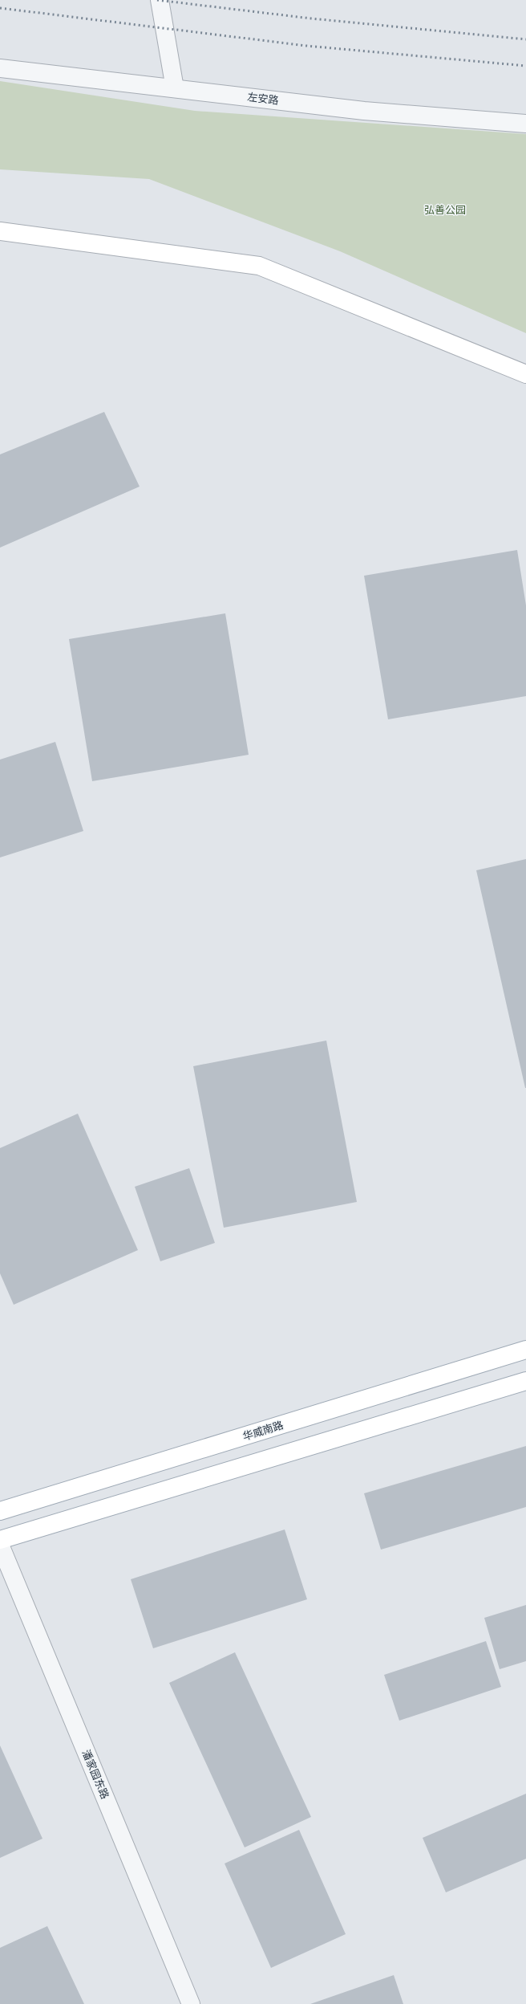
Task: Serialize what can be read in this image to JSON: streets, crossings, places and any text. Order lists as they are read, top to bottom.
{
  "streets": {
    "main road": ["华威南路"],
    "street": ["左安路", "潘家园东路"]
  },
  "parks": ["弘善公园"]
}
